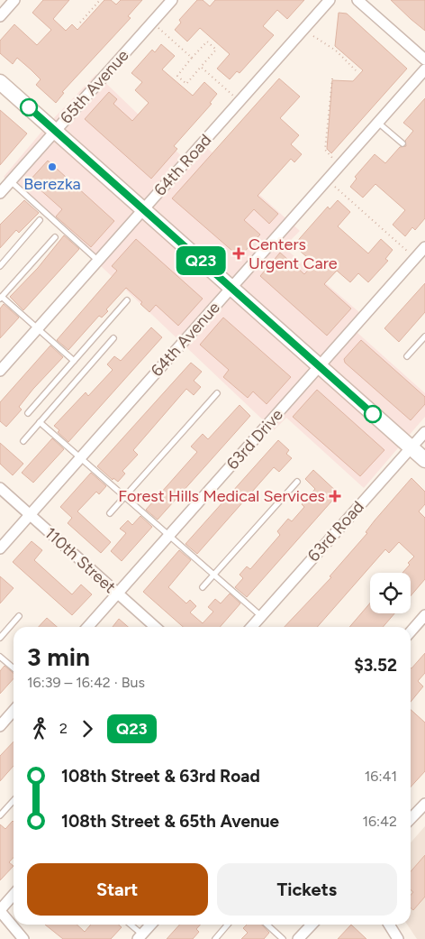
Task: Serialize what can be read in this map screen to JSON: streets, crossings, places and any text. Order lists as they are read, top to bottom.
{
  "streets": {
    "street": [
      "65th Avenue",
      "64th Road",
      "64th Avenue",
      "63rd Drive",
      "63rd Road",
      "110th Street"
    ]
  },
  "crossings": [
    ["64th Avenue", "110th Street"],
    ["63rd Drive", "110th Street"]
  ],
  "places": {
    "other": ["Berezka"],
    "health": ["Centers Urgent Care", "Forest Hills Medical Services"]
  },
  "lines": ["bus line Q23"],
  "page": {
    "on_map": "Q23",
    "heading": ["3 min", "16:39 – 16:42 · Bus", "$3.52"],
    "legs": ["2", "Q23"],
    "list": [
      {
        "name": "108th Street & 63rd Road",
        "value": "16:41"
      },
      {
        "name": "108th Street & 65th Avenue",
        "value": "16:42"
      }
    ],
    "buttons": ["Start", "Tickets"]
  }
}
